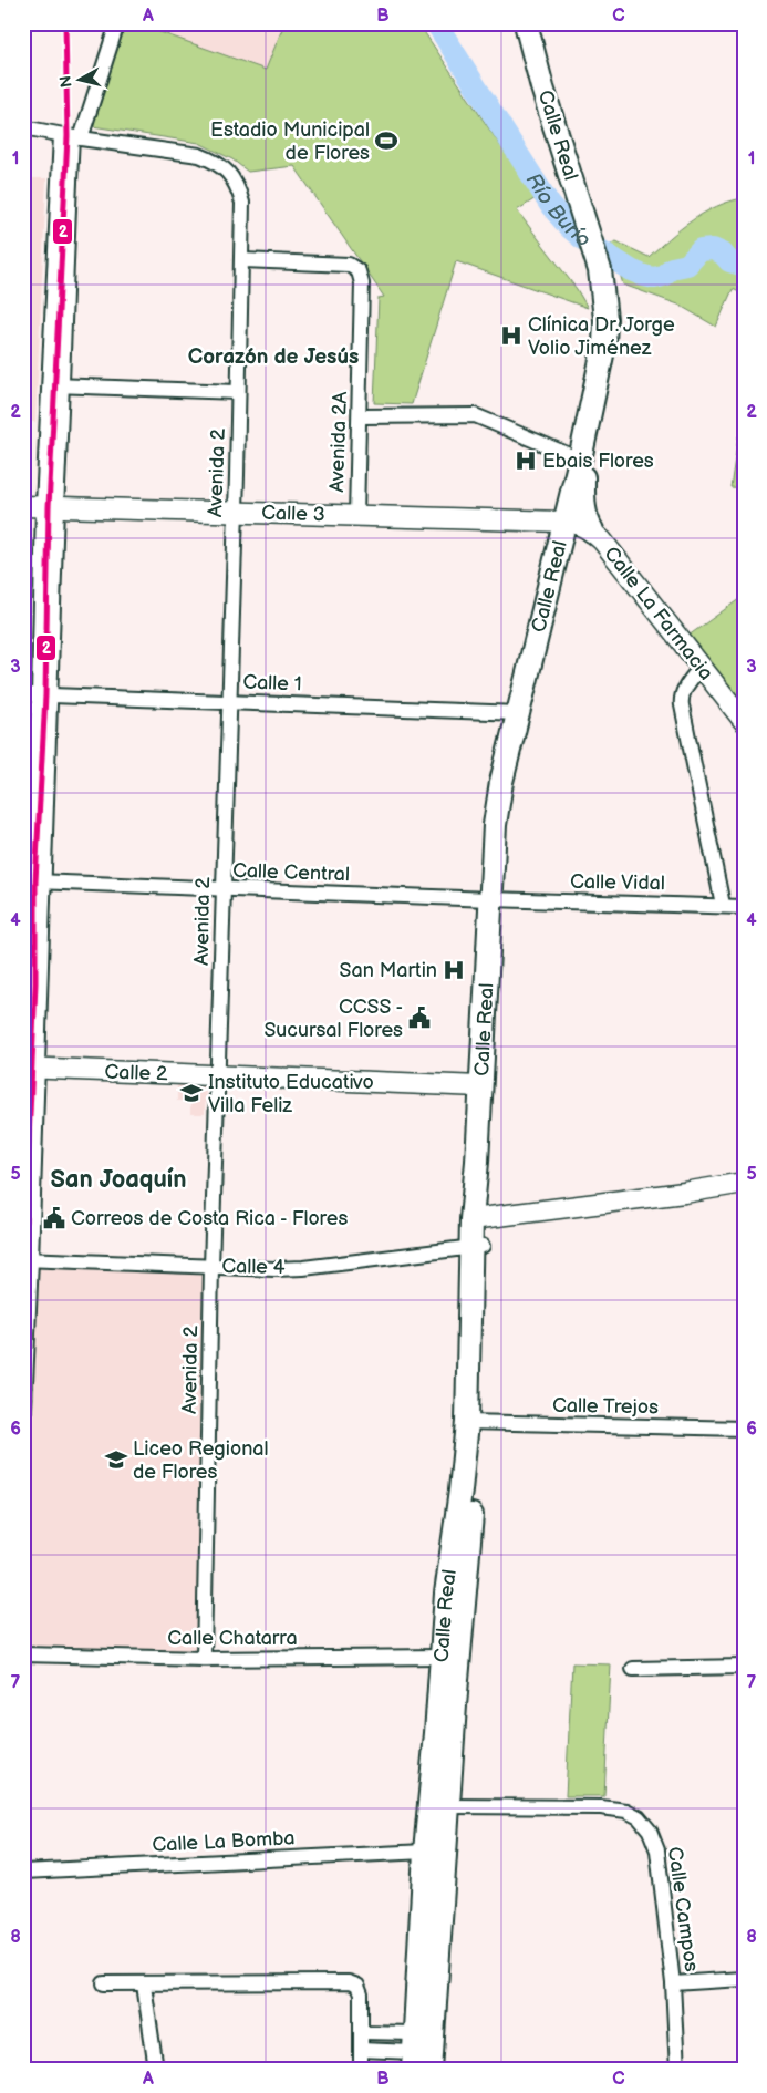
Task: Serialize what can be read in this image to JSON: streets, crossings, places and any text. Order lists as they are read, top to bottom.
{
  "streets": {
    "main road": [
      "Calle Real",
      "Calle 3",
      "Calle La Farmacia",
      "Calle 2"
    ],
    "street": [
      "Avenida 2A",
      "Avenida 2",
      "Calle 1",
      "Calle Central",
      "Calle Vidal",
      "Calle 4",
      "Calle Trejos",
      "Calle Chatarra",
      "Calle La Bomba",
      "Calle Campos"
    ]
  },
  "crossings": [
    ["Calle Real", "Calle 3"],
    ["Calle Real", "Calle La Farmacia"],
    ["Calle Real", "Calle 1"],
    ["Calle Real", "Calle Central"],
    ["Calle Real", "Calle Vidal"],
    ["Calle Real", "Calle 2"],
    ["Calle Real", "Calle 4"],
    ["Calle Real", "Calle Trejos"],
    ["Calle Real", "Calle Chatarra"],
    ["Calle Real", "Calle La Bomba"],
    ["Calle Real", "Calle Campos"],
    ["Avenida 2A", "Avenida 2"],
    ["Avenida 2A", "Calle 3"],
    ["Avenida 2", "Calle 3"],
    ["Avenida 2", "Calle 1"],
    ["Avenida 2", "Calle Central"],
    ["Avenida 2", "Calle 2"],
    ["Avenida 2", "Calle 4"],
    ["Avenida 2", "Calle Chatarra"],
    ["Calle 3", "Calle La Farmacia"],
    ["Calle Central", "Calle Vidal"]
  ],
  "districts": ["Corazón de Jesús", "San Joaquín"],
  "water": ["Río Burío"],
  "places": {
    "sports": ["Estadio Municipal de Flores"],
    "hospital": ["Clínica Dr. Jorge Volio Jiménez", "Ebais Flores", "San Martin"],
    "public building": ["CCSS - Sucursal Flores", "Correos de Costa Rica - Flores"],
    "school or university": ["Instituto Educativo Villa Feliz", "Liceo Regional de Flores"]
  },
  "lines": ["rail line 2"],
  "north": "left",
  "grid": {
    "columns": ["A", "B", "C"],
    "rows": [
      "1",
      "2",
      "3",
      "4",
      "5",
      "6",
      "7",
      "8"
    ]
  }
}
